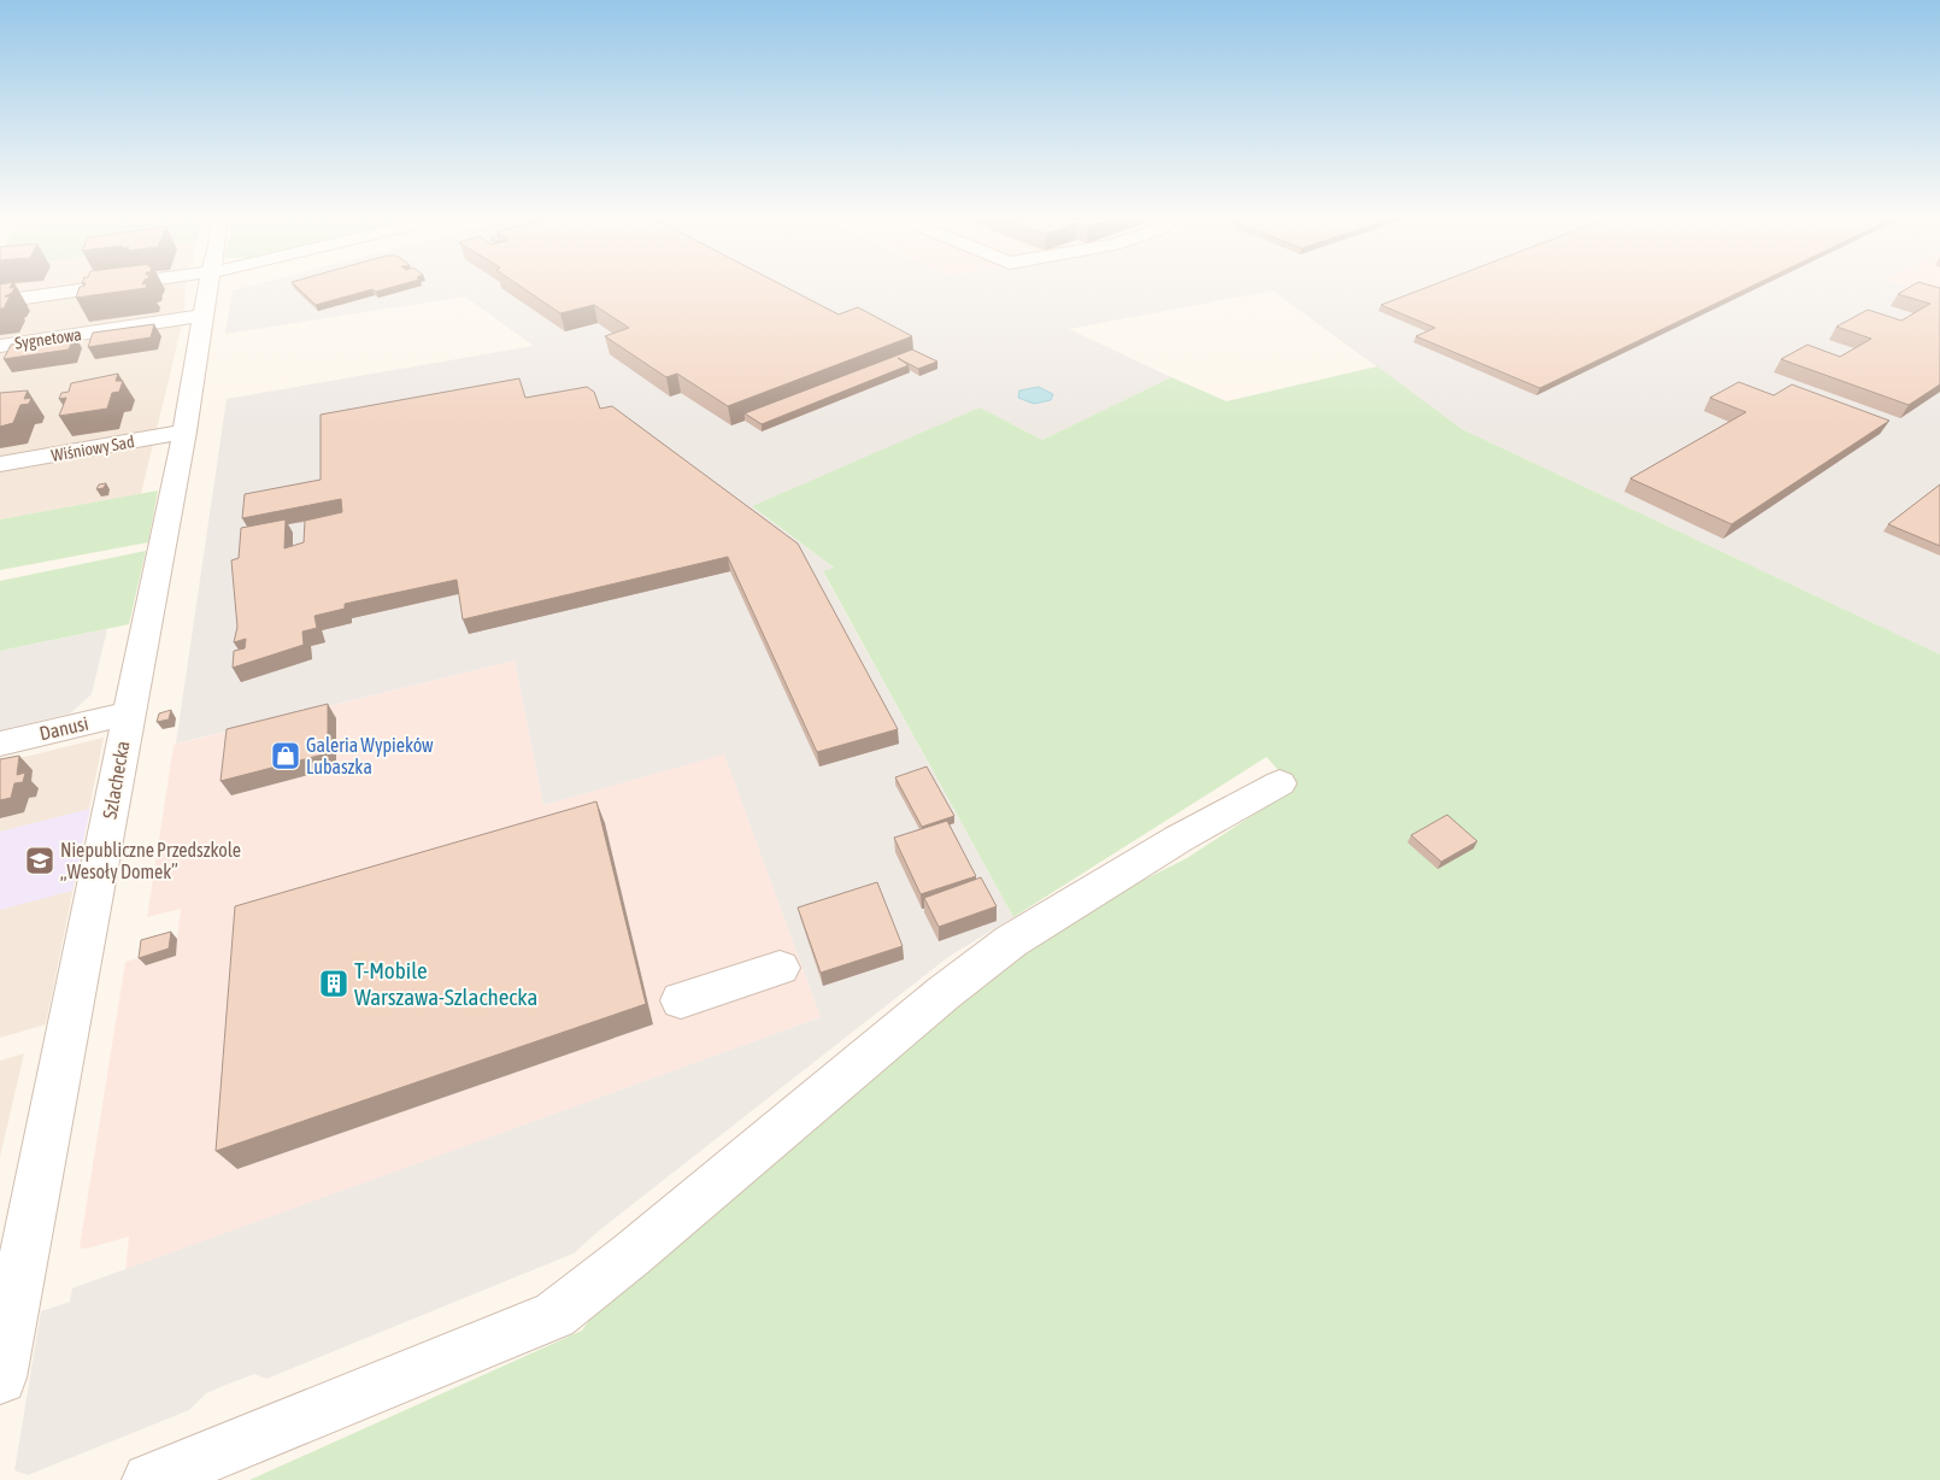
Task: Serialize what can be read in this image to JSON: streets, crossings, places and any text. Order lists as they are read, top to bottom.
{
  "streets": {
    "street": [
      "Sygnetowa",
      "Wiśniowy Sad",
      "Danusi",
      "Szlachecka"
    ]
  },
  "crossings": [
    ["Sygnetowa", "Szlachecka"],
    ["Wiśniowy Sad", "Szlachecka"],
    ["Danusi", "Szlachecka"]
  ],
  "places": {
    "shop": ["Galeria Wypieków Lubaszka"],
    "school or university": ["Niepubliczne Przedszkole „Wesoły Domek”"],
    "building": ["T-Mobile Warszawa-Szlachecka"]
  }
}
